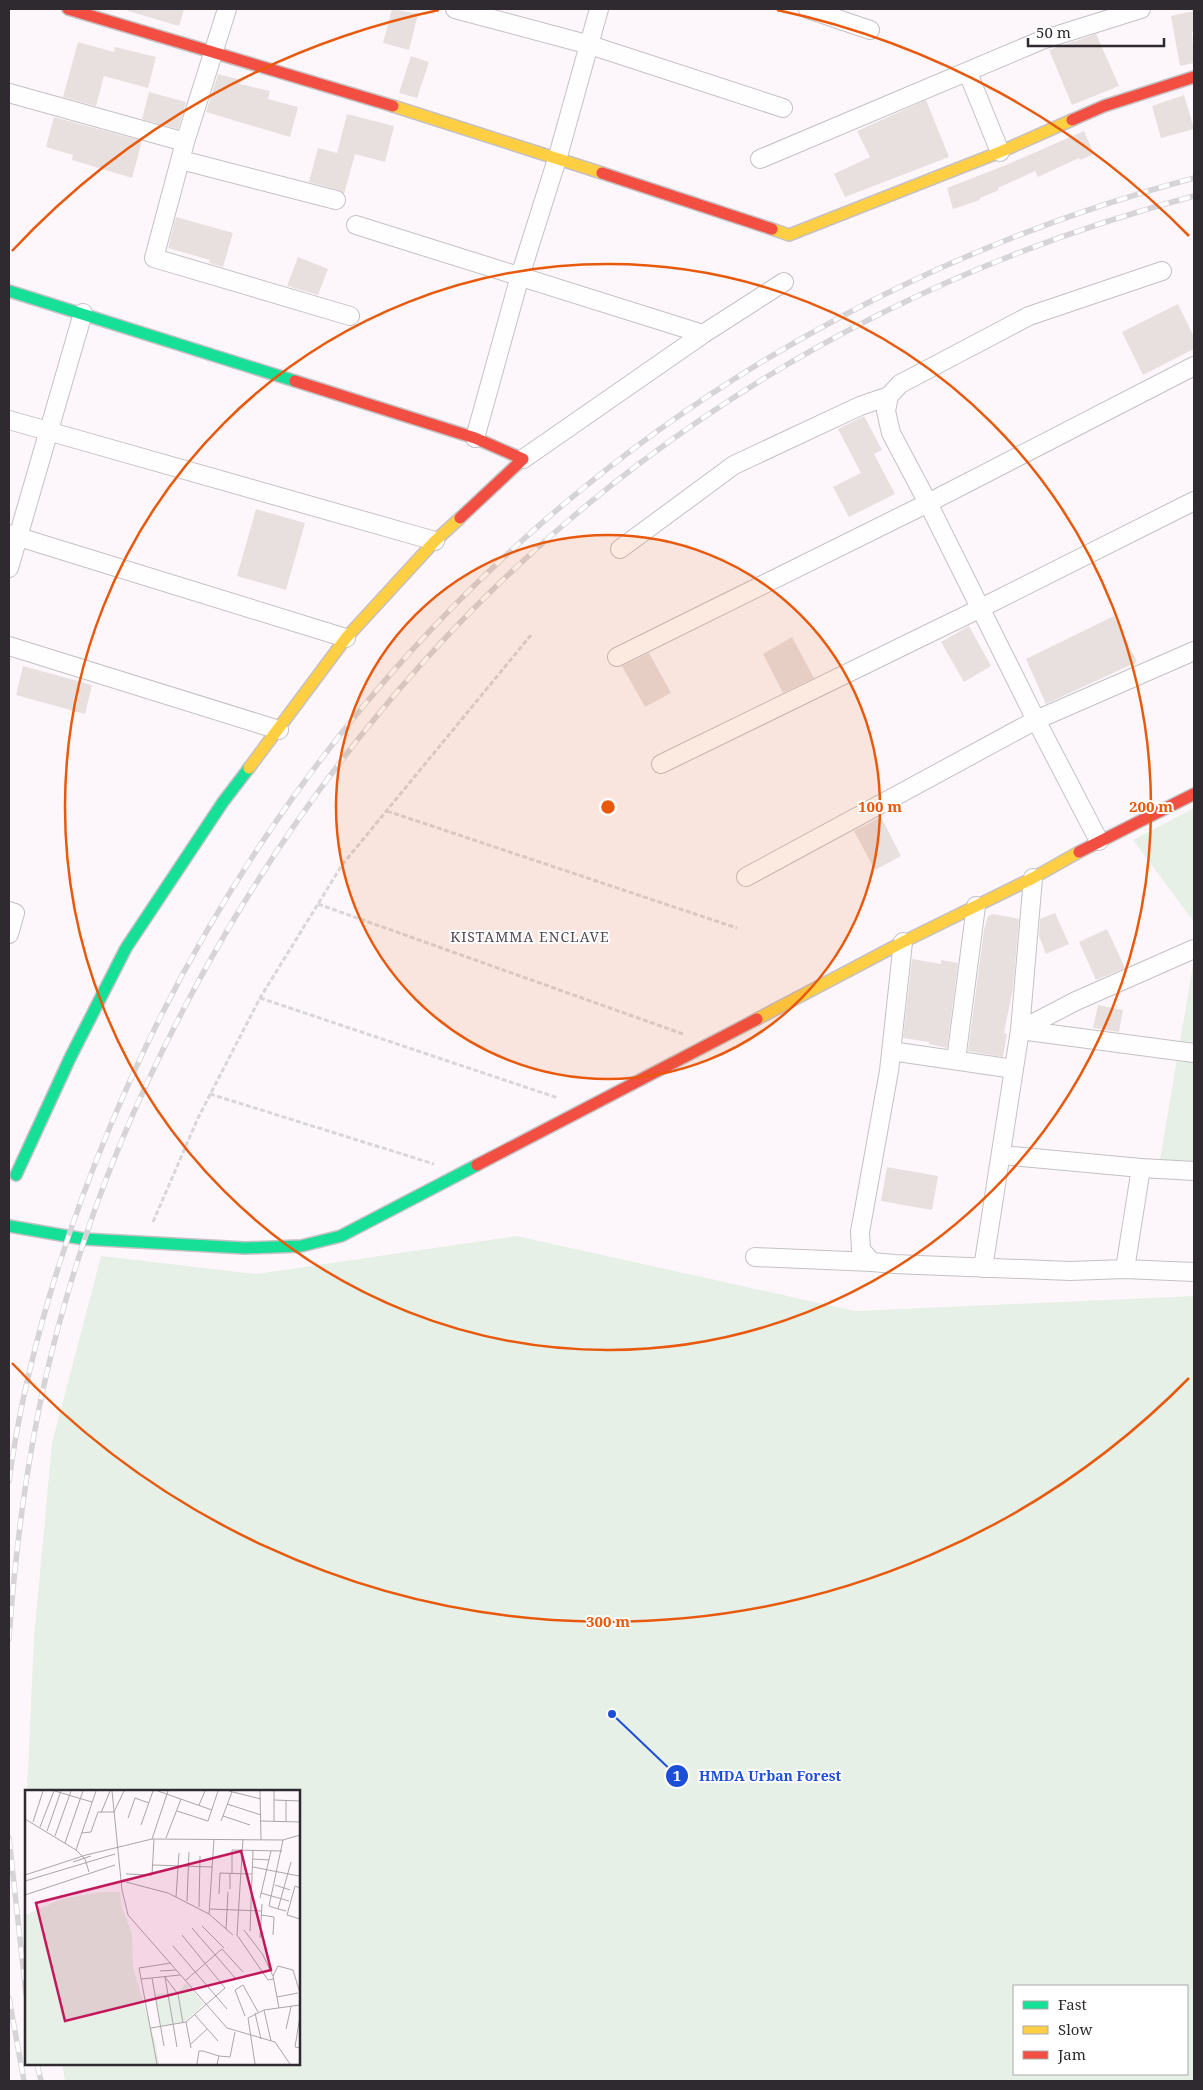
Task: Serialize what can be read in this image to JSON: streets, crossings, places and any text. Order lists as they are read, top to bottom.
{
  "districts": ["KISTAMMA ENCLAVE"],
  "places": ["HMDA Urban Forest"],
  "legend": ["Fast", "Slow", "Jam"],
  "scale_bar": "50 m",
  "rings": ["100 m", "200 m", "300 m"]
}
